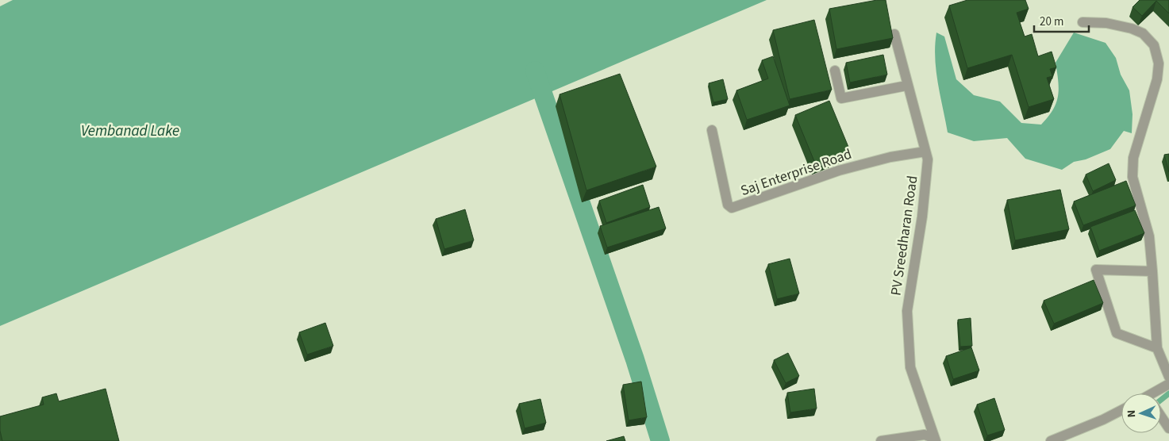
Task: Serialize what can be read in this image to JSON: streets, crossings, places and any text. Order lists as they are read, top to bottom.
{
  "streets": {
    "street": ["Saj Enterprise Road", "PV Sreedharan Road"]
  },
  "crossings": [
    ["Saj Enterprise Road", "PV Sreedharan Road"]
  ],
  "water": ["Vembanad Lake"],
  "scale_bar": "20 m",
  "north": "left"
}
